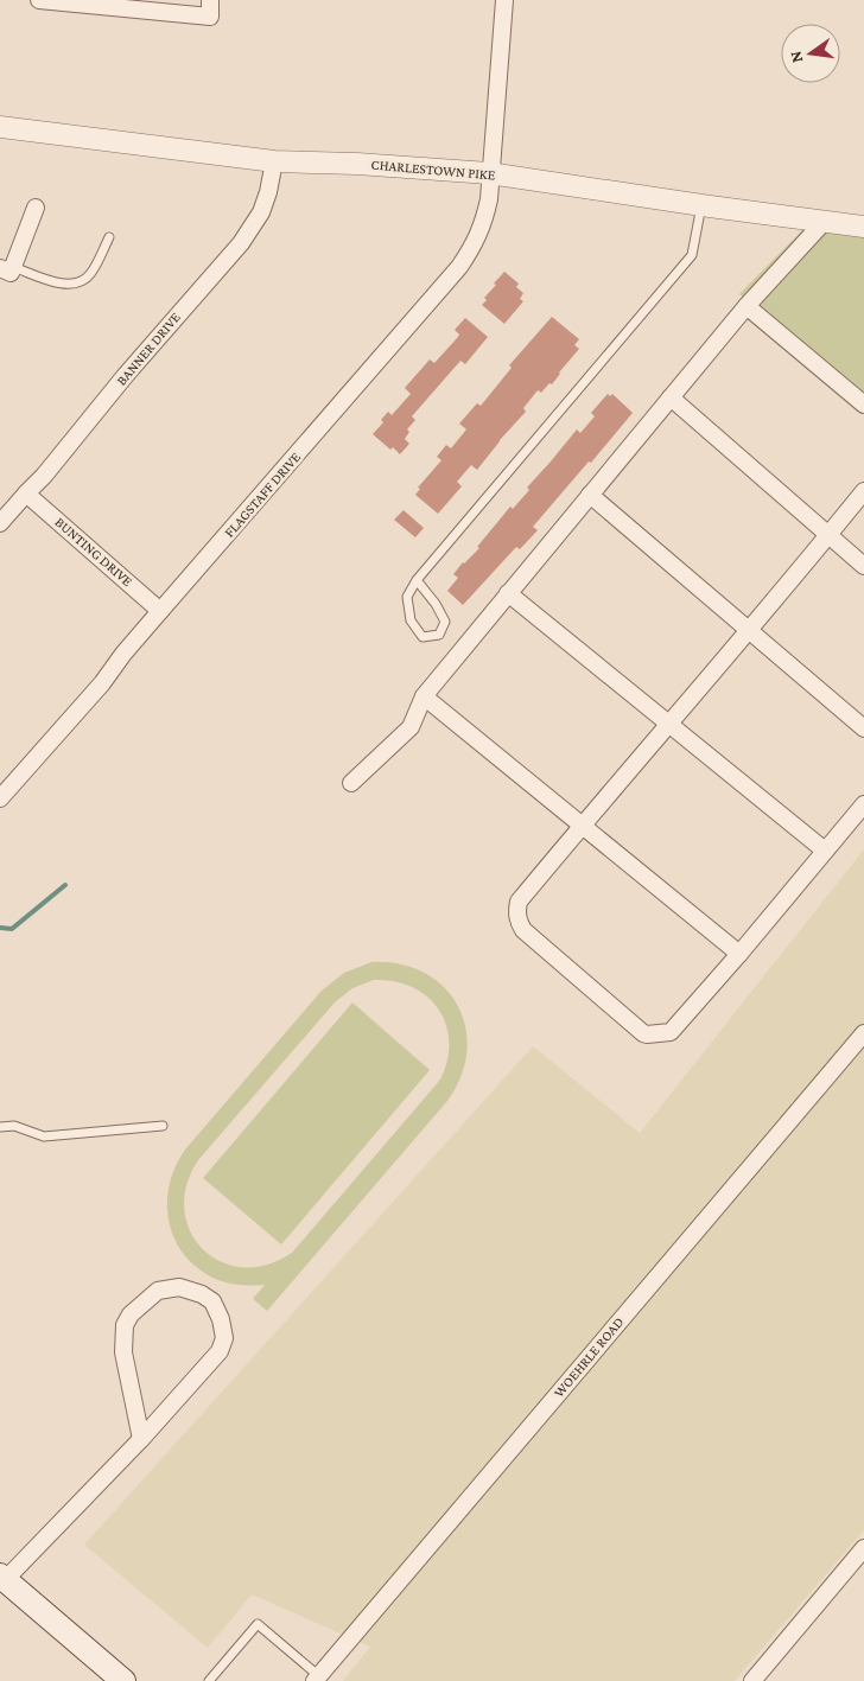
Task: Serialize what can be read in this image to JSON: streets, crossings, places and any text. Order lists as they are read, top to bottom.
{
  "streets": {
    "street": [
      "CHARLESTOWN PIKE",
      "BANNER DRIVE",
      "FLAGSTAFF DRIVE",
      "BUNTING DRIVE",
      "WOEHRLE ROAD"
    ]
  },
  "crossings": [
    ["CHARLESTOWN PIKE", "BANNER DRIVE"],
    ["CHARLESTOWN PIKE", "FLAGSTAFF DRIVE"],
    ["BANNER DRIVE", "BUNTING DRIVE"],
    ["FLAGSTAFF DRIVE", "BUNTING DRIVE"]
  ],
  "north": "left"
}
